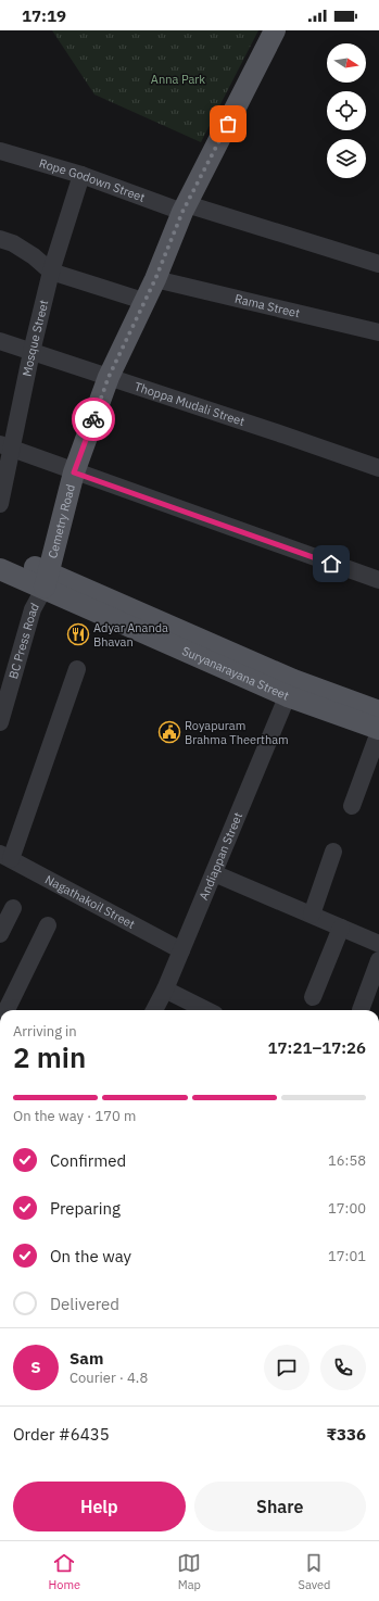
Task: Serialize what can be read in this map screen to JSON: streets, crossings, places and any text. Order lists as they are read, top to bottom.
{
  "streets": {
    "main road": ["Cemetry Road", "Suryanarayana Street"],
    "street": [
      "Rope Godown Street",
      "Rama Street",
      "Mosque Street",
      "Thoppa Mudali Street",
      "BC Press Road",
      "Andiappan Street",
      "Nagathakoil Street"
    ]
  },
  "crossings": [
    ["Rope Godown Street", "Mosque Street"],
    ["Rope Godown Street", "Cemetry Road"],
    ["Rama Street", "Cemetry Road"],
    ["Mosque Street", "Thoppa Mudali Street"],
    ["Thoppa Mudali Street", "Cemetry Road"],
    ["Cemetry Road", "BC Press Road"],
    ["Cemetry Road", "Suryanarayana Street"],
    ["BC Press Road", "Suryanarayana Street"],
    ["Suryanarayana Street", "Andiappan Street"],
    ["Andiappan Street", "Nagathakoil Street"]
  ],
  "parks": ["Anna Park"],
  "places": {
    "restaurant": ["Adyar Ananda Bhavan"],
    "public building": ["Royapuram Brahma Theertham"]
  },
  "north": "right",
  "page": {
    "status": "17:19",
    "heading": ["2 min", "Arriving in", "17:21–17:26"],
    "panel": [
      "Sam",
      "Courier · 4.8",
      "Order #6435",
      "₹336"
    ],
    "bar": "On the way · 170 m",
    "list": [
      ["Confirmed", "16:58"],
      ["Preparing", "17:00"],
      ["On the way", "17:01"],
      "Delivered"
    ],
    "round": "S",
    "buttons": ["Help", "Share"],
    "tabs": ["Home", "Map", "Saved"]
  }
}
